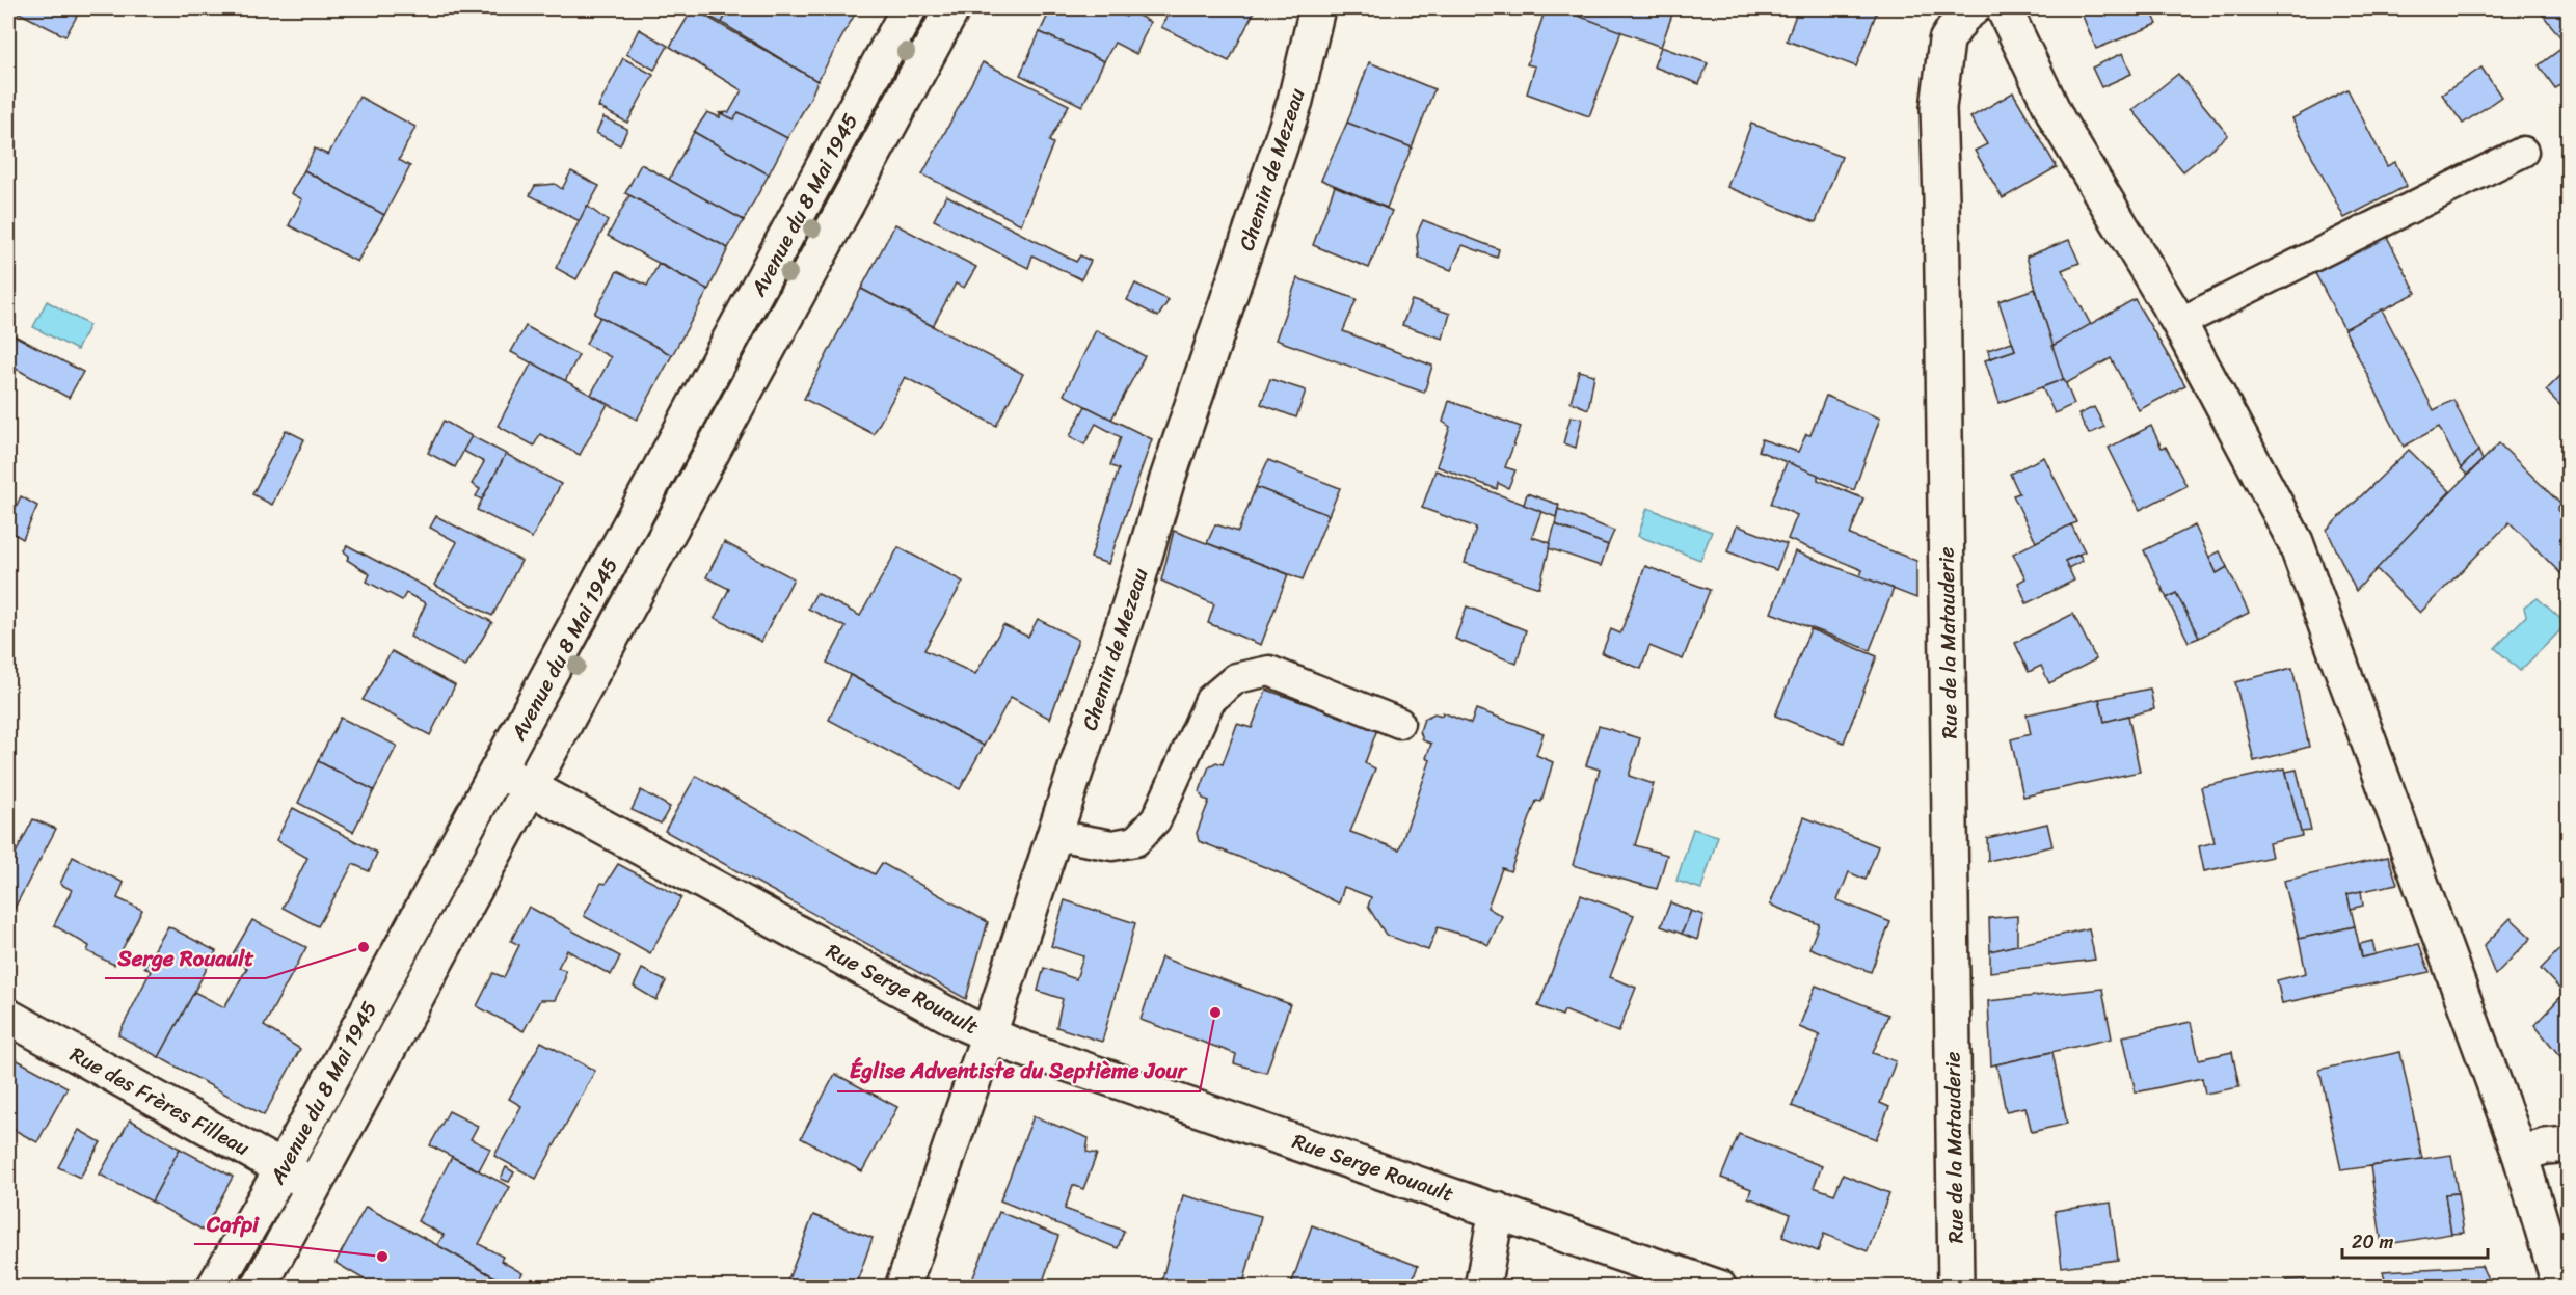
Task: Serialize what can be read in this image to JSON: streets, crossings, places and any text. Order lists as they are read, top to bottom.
{
  "streets": {
    "street": [
      "Chemin de Mezeau",
      "Avenue du 8 Mai 1945",
      "Rue de la Matauderie",
      "Rue Serge Rouault",
      "Rue des Frères Filleau"
    ]
  },
  "crossings": [
    ["Chemin de Mezeau", "Rue Serge Rouault"],
    ["Avenue du 8 Mai 1945", "Rue Serge Rouault"],
    ["Avenue du 8 Mai 1945", "Rue des Frères Filleau"]
  ],
  "places": ["Serge Rouault", "Église Adventiste du Septième Jour", "Cafpi"],
  "scale_bar": "20 m"
}
